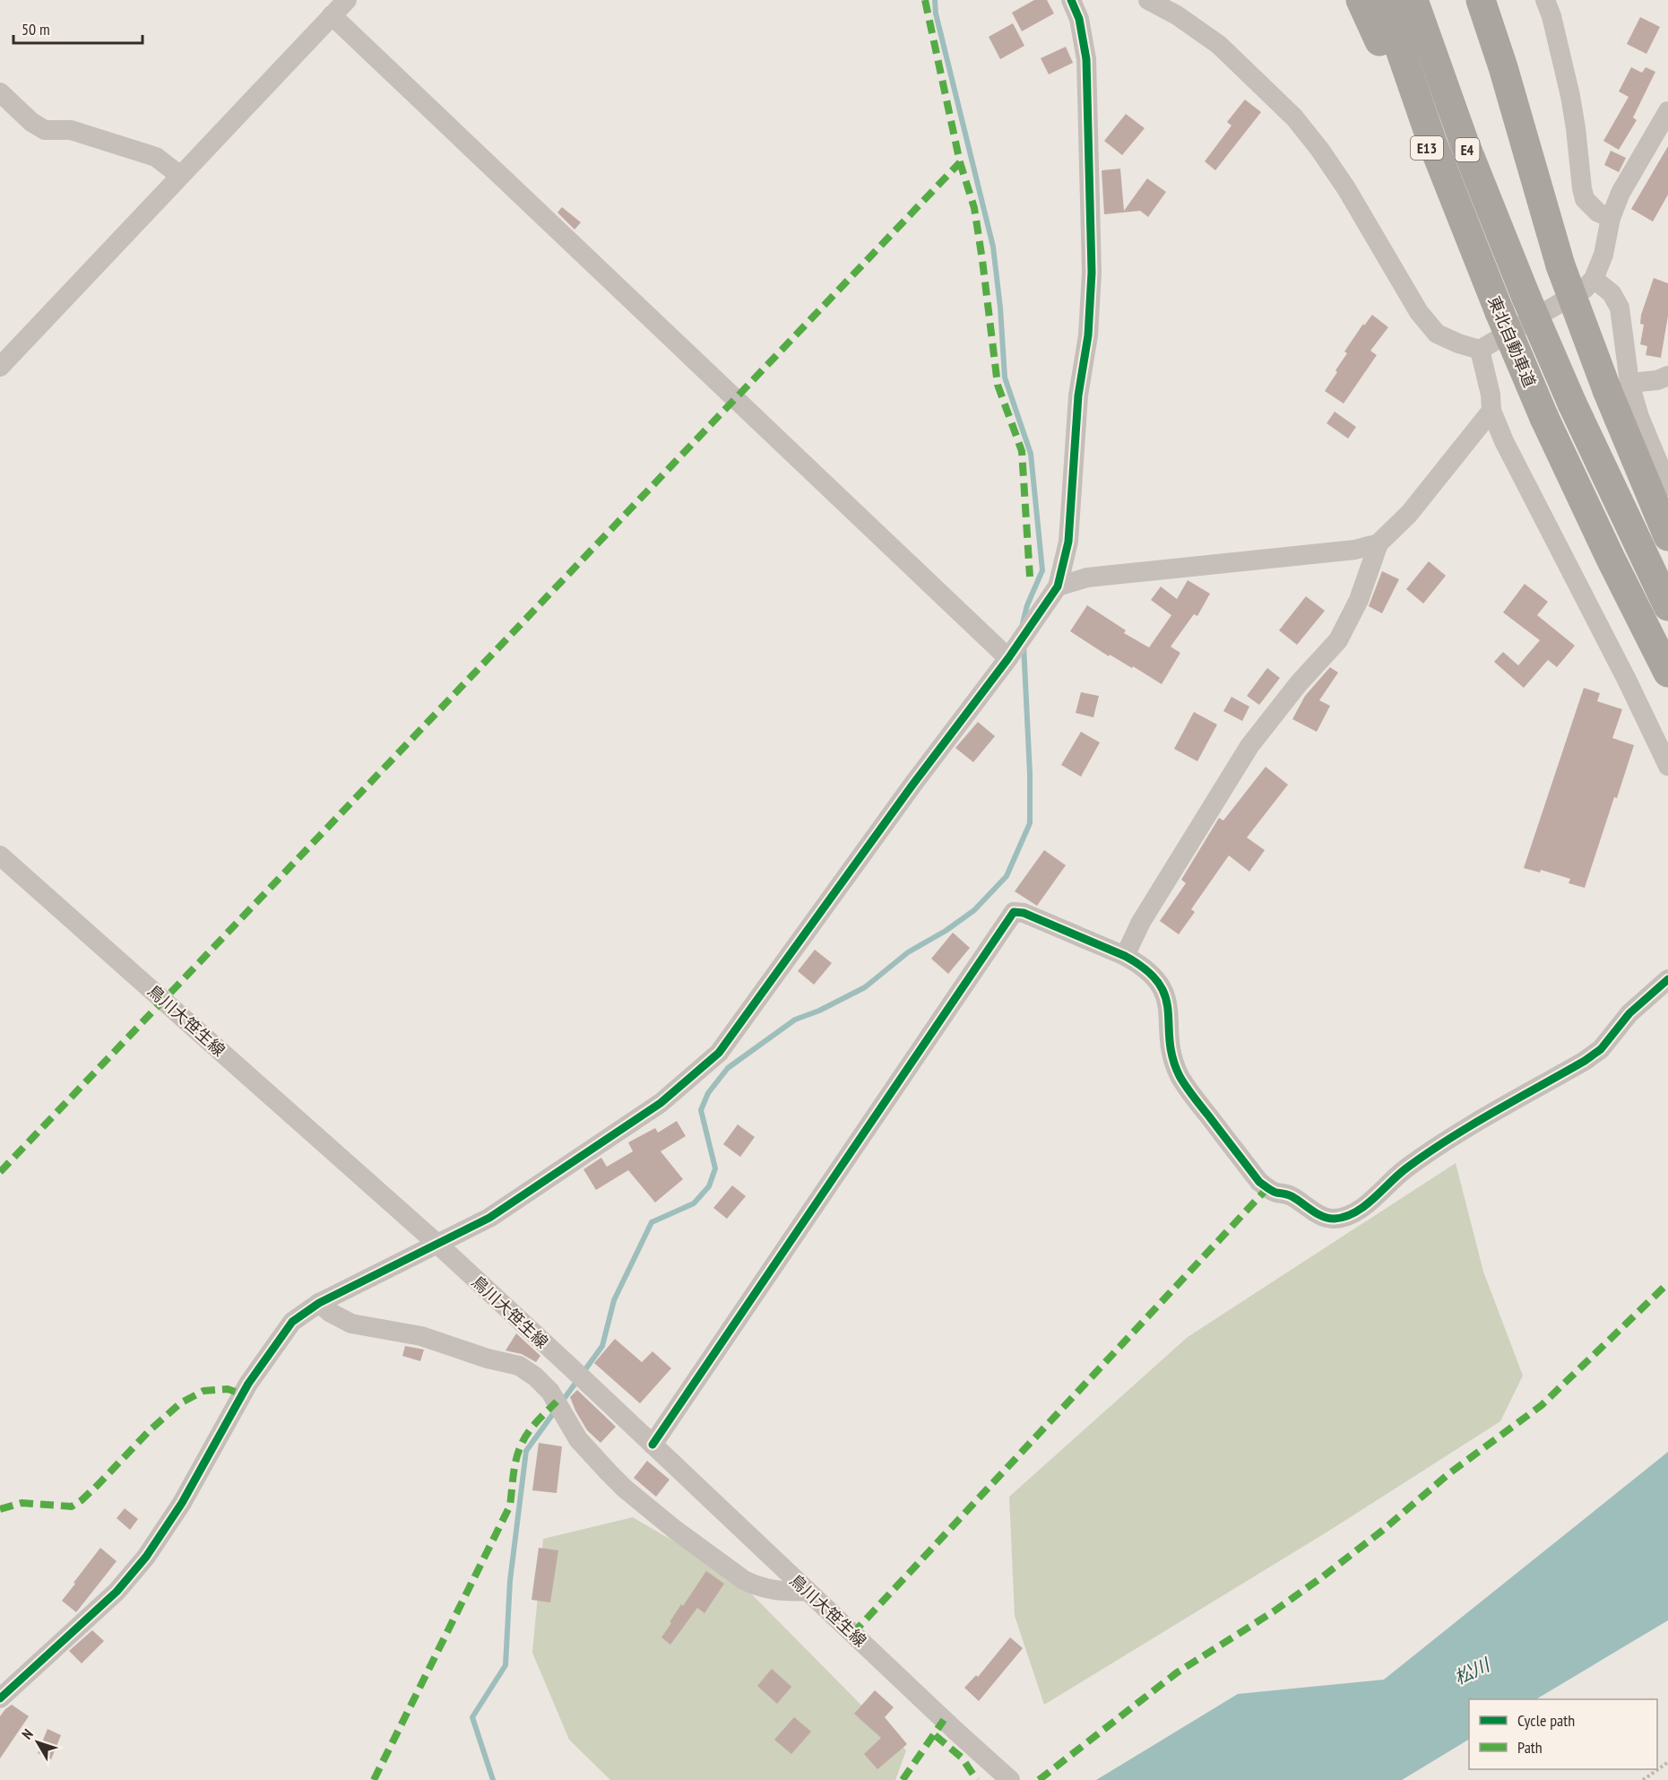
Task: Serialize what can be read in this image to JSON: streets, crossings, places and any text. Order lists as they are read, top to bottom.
{
  "streets": {
    "highway": ["E13", "E4", "東北自動車道"],
    "street": ["鳥川大笹生線"]
  },
  "crossings": [
    ["E13", "東北自動車道"]
  ],
  "water": ["松川"],
  "legend": ["Cycle path", "Path"],
  "scale_bar": "50 m",
  "north": "top left"
}
